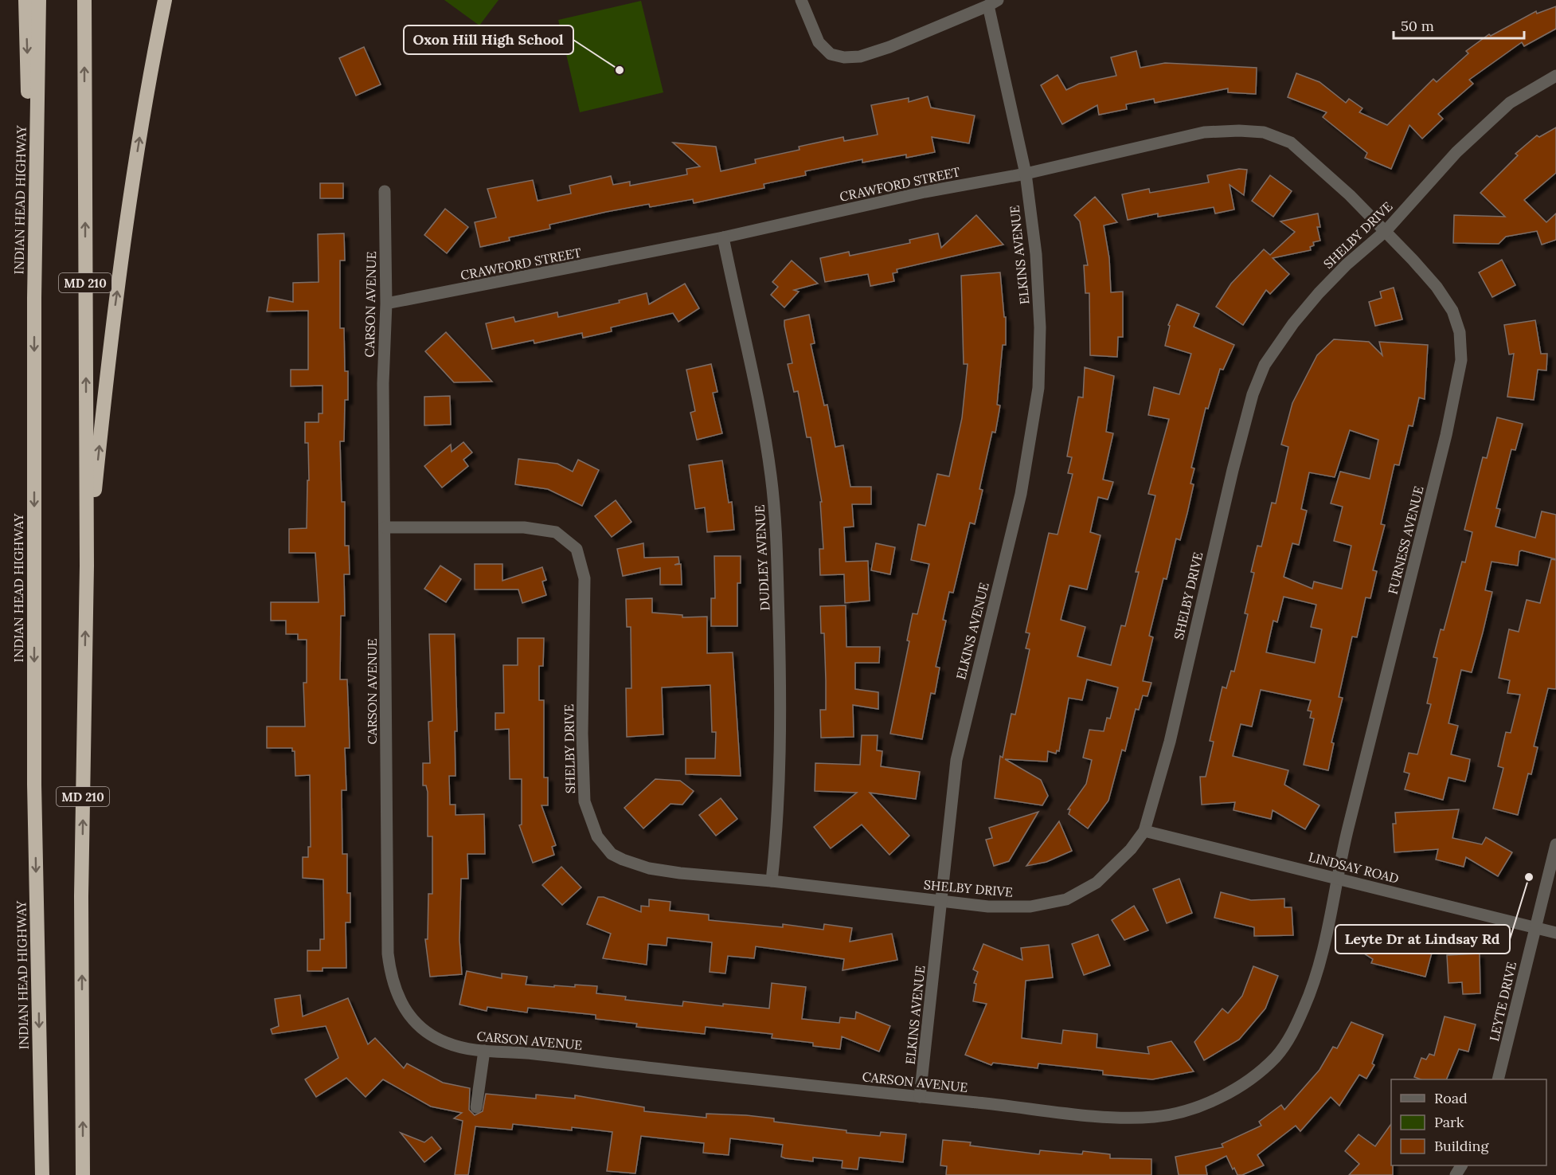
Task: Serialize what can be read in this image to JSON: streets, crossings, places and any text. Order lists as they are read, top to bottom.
{
  "streets": {
    "highway": ["INDIAN HEAD HIGHWAY", "MD 210"],
    "street": [
      "CRAWFORD STREET",
      "SHELBY DRIVE",
      "ELKINS AVENUE",
      "CARSON AVENUE",
      "FURNESS AVENUE",
      "DUDLEY AVENUE",
      "LINDSAY ROAD",
      "LEYTE DRIVE"
    ]
  },
  "crossings": [
    ["CRAWFORD STREET", "SHELBY DRIVE"],
    ["CRAWFORD STREET", "ELKINS AVENUE"],
    ["CRAWFORD STREET", "CARSON AVENUE"],
    ["CRAWFORD STREET", "FURNESS AVENUE"],
    ["CRAWFORD STREET", "DUDLEY AVENUE"],
    ["SHELBY DRIVE", "ELKINS AVENUE"],
    ["SHELBY DRIVE", "CARSON AVENUE"],
    ["SHELBY DRIVE", "FURNESS AVENUE"],
    ["SHELBY DRIVE", "DUDLEY AVENUE"],
    ["SHELBY DRIVE", "LINDSAY ROAD"],
    ["ELKINS AVENUE", "CARSON AVENUE"],
    ["CARSON AVENUE", "FURNESS AVENUE"],
    ["CARSON AVENUE", "LINDSAY ROAD"],
    ["FURNESS AVENUE", "LINDSAY ROAD"],
    ["LINDSAY ROAD", "LEYTE DRIVE"]
  ],
  "places": ["Oxon Hill High School", "Leyte Dr at Lindsay Rd"],
  "legend": ["Road", "Park", "Building"],
  "scale_bar": "50 m"
}
